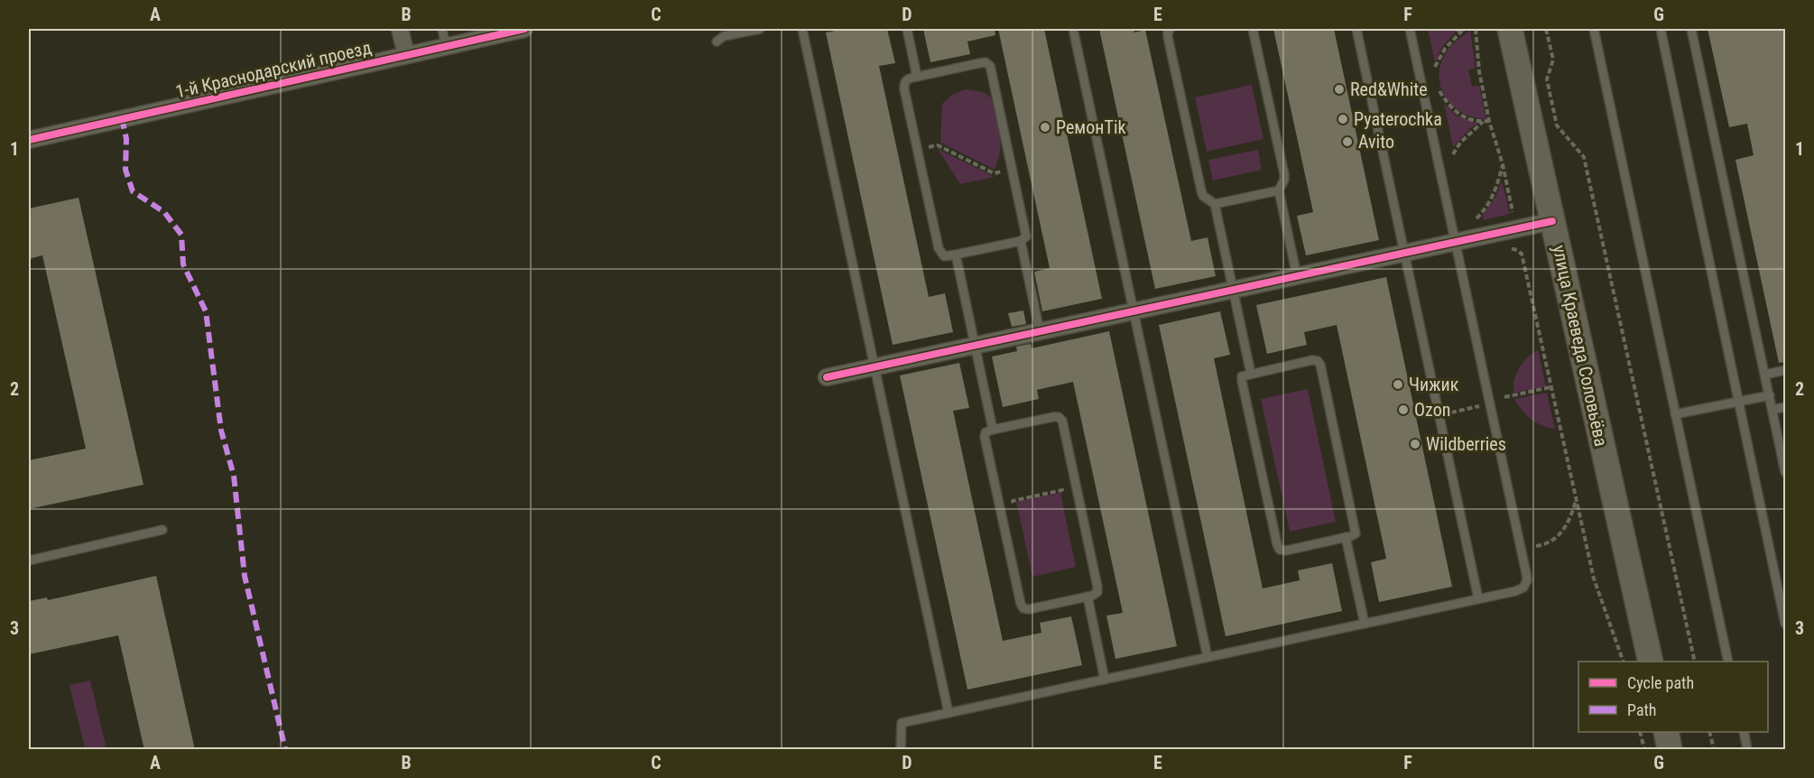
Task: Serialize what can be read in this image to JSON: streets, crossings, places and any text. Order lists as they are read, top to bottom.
{
  "streets": {
    "main road": ["улица Краеведа Соловьёва"],
    "street": ["1-й Краснодарский проезд"]
  },
  "places": [
    "Red&White",
    "Pyaterochka",
    "РемонTik",
    "Avito",
    "Чижик",
    "Ozon",
    "Wildberries"
  ],
  "legend": ["Cycle path", "Path"],
  "grid": {
    "columns": [
      "A",
      "B",
      "C",
      "D",
      "E",
      "F",
      "G"
    ],
    "rows": ["1", "2", "3"]
  }
}
